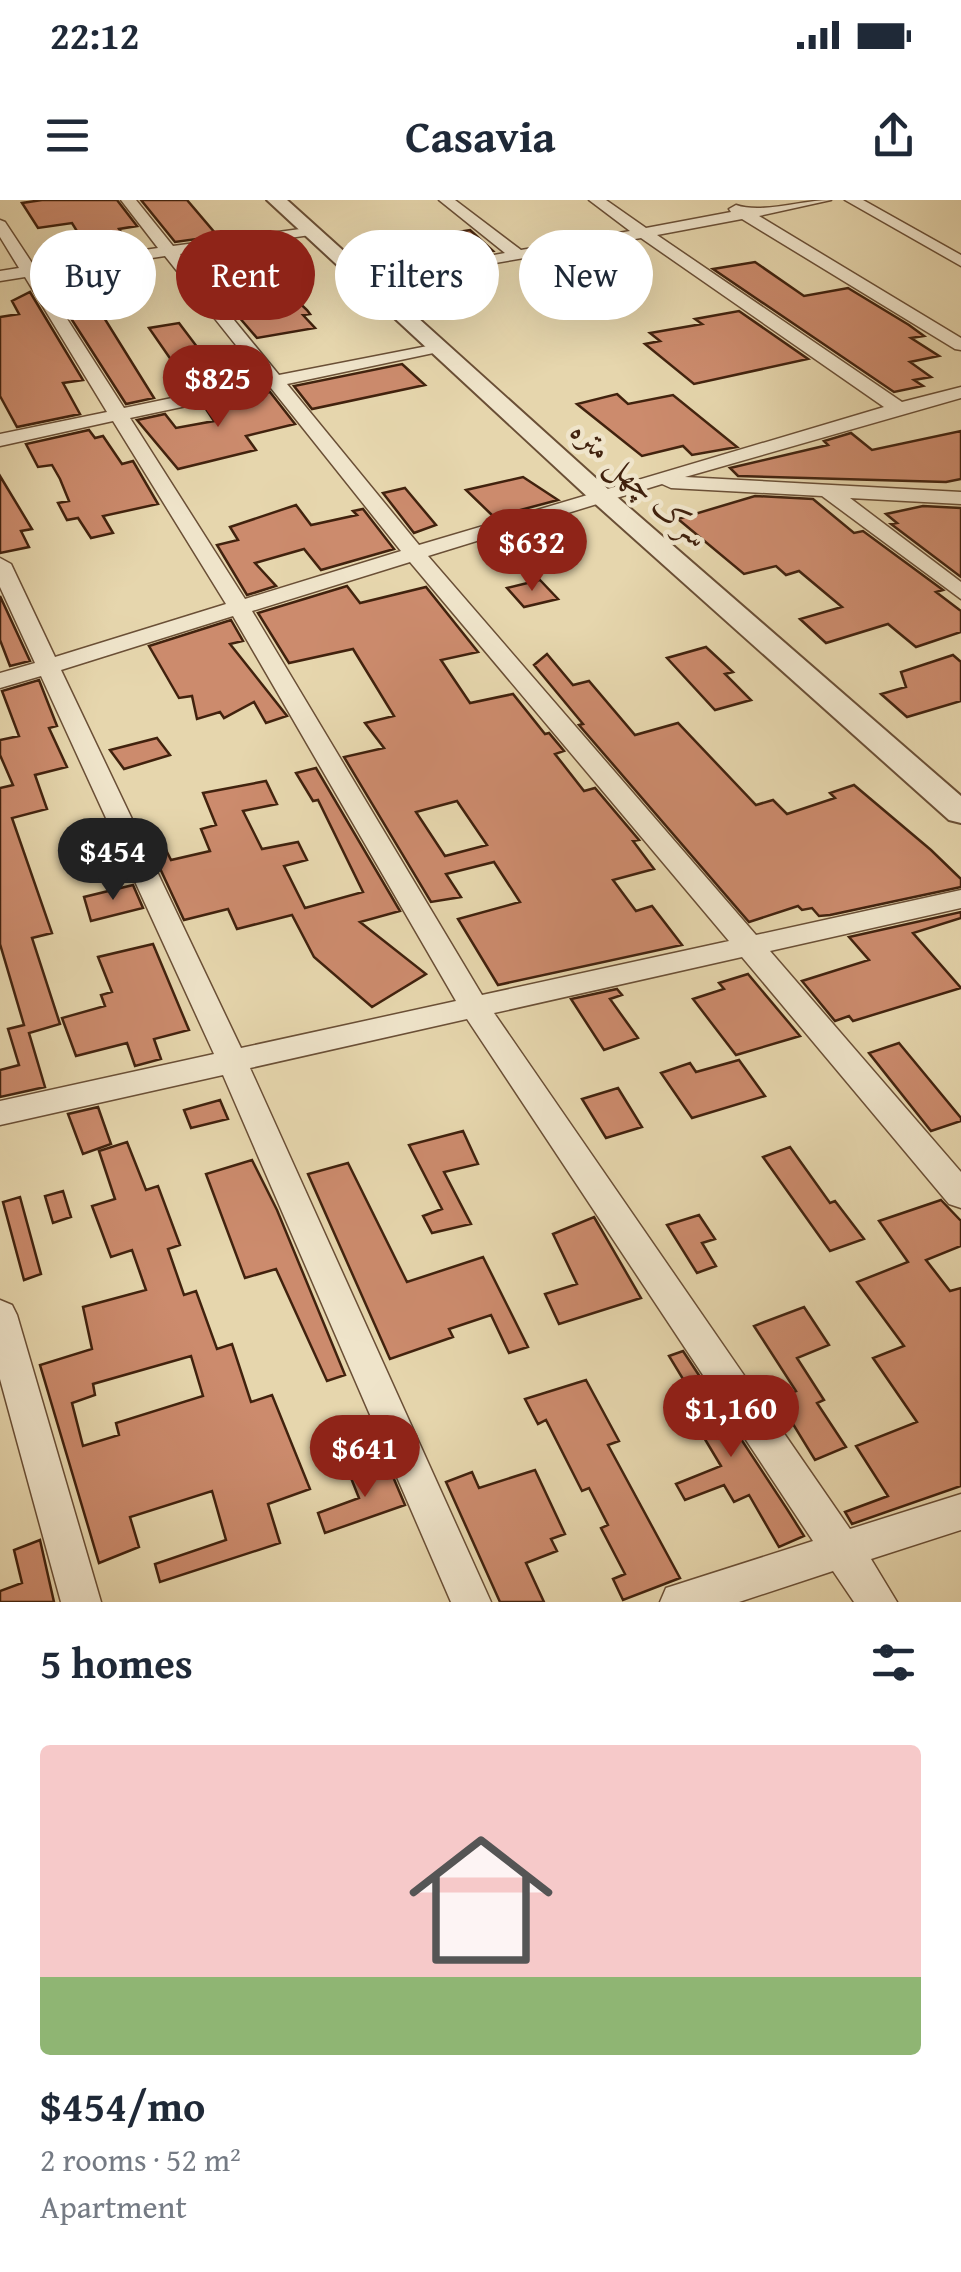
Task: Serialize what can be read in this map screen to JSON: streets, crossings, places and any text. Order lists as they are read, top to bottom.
{
  "streets": {
    "street": ["سرک چهل متره"]
  },
  "page": {
    "status": "22:12",
    "header": "Casavia",
    "chip": [
      "Buy",
      "Rent",
      "Filters",
      "New"
    ],
    "price": [
      "$825",
      "$632",
      "$454",
      "$1,160",
      "$641"
    ],
    "heading": "5 homes",
    "list": [
      {
        "name": "$454/mo",
        "note": "2 rooms · 52 m² · Apartment"
      }
    ]
  }
}
